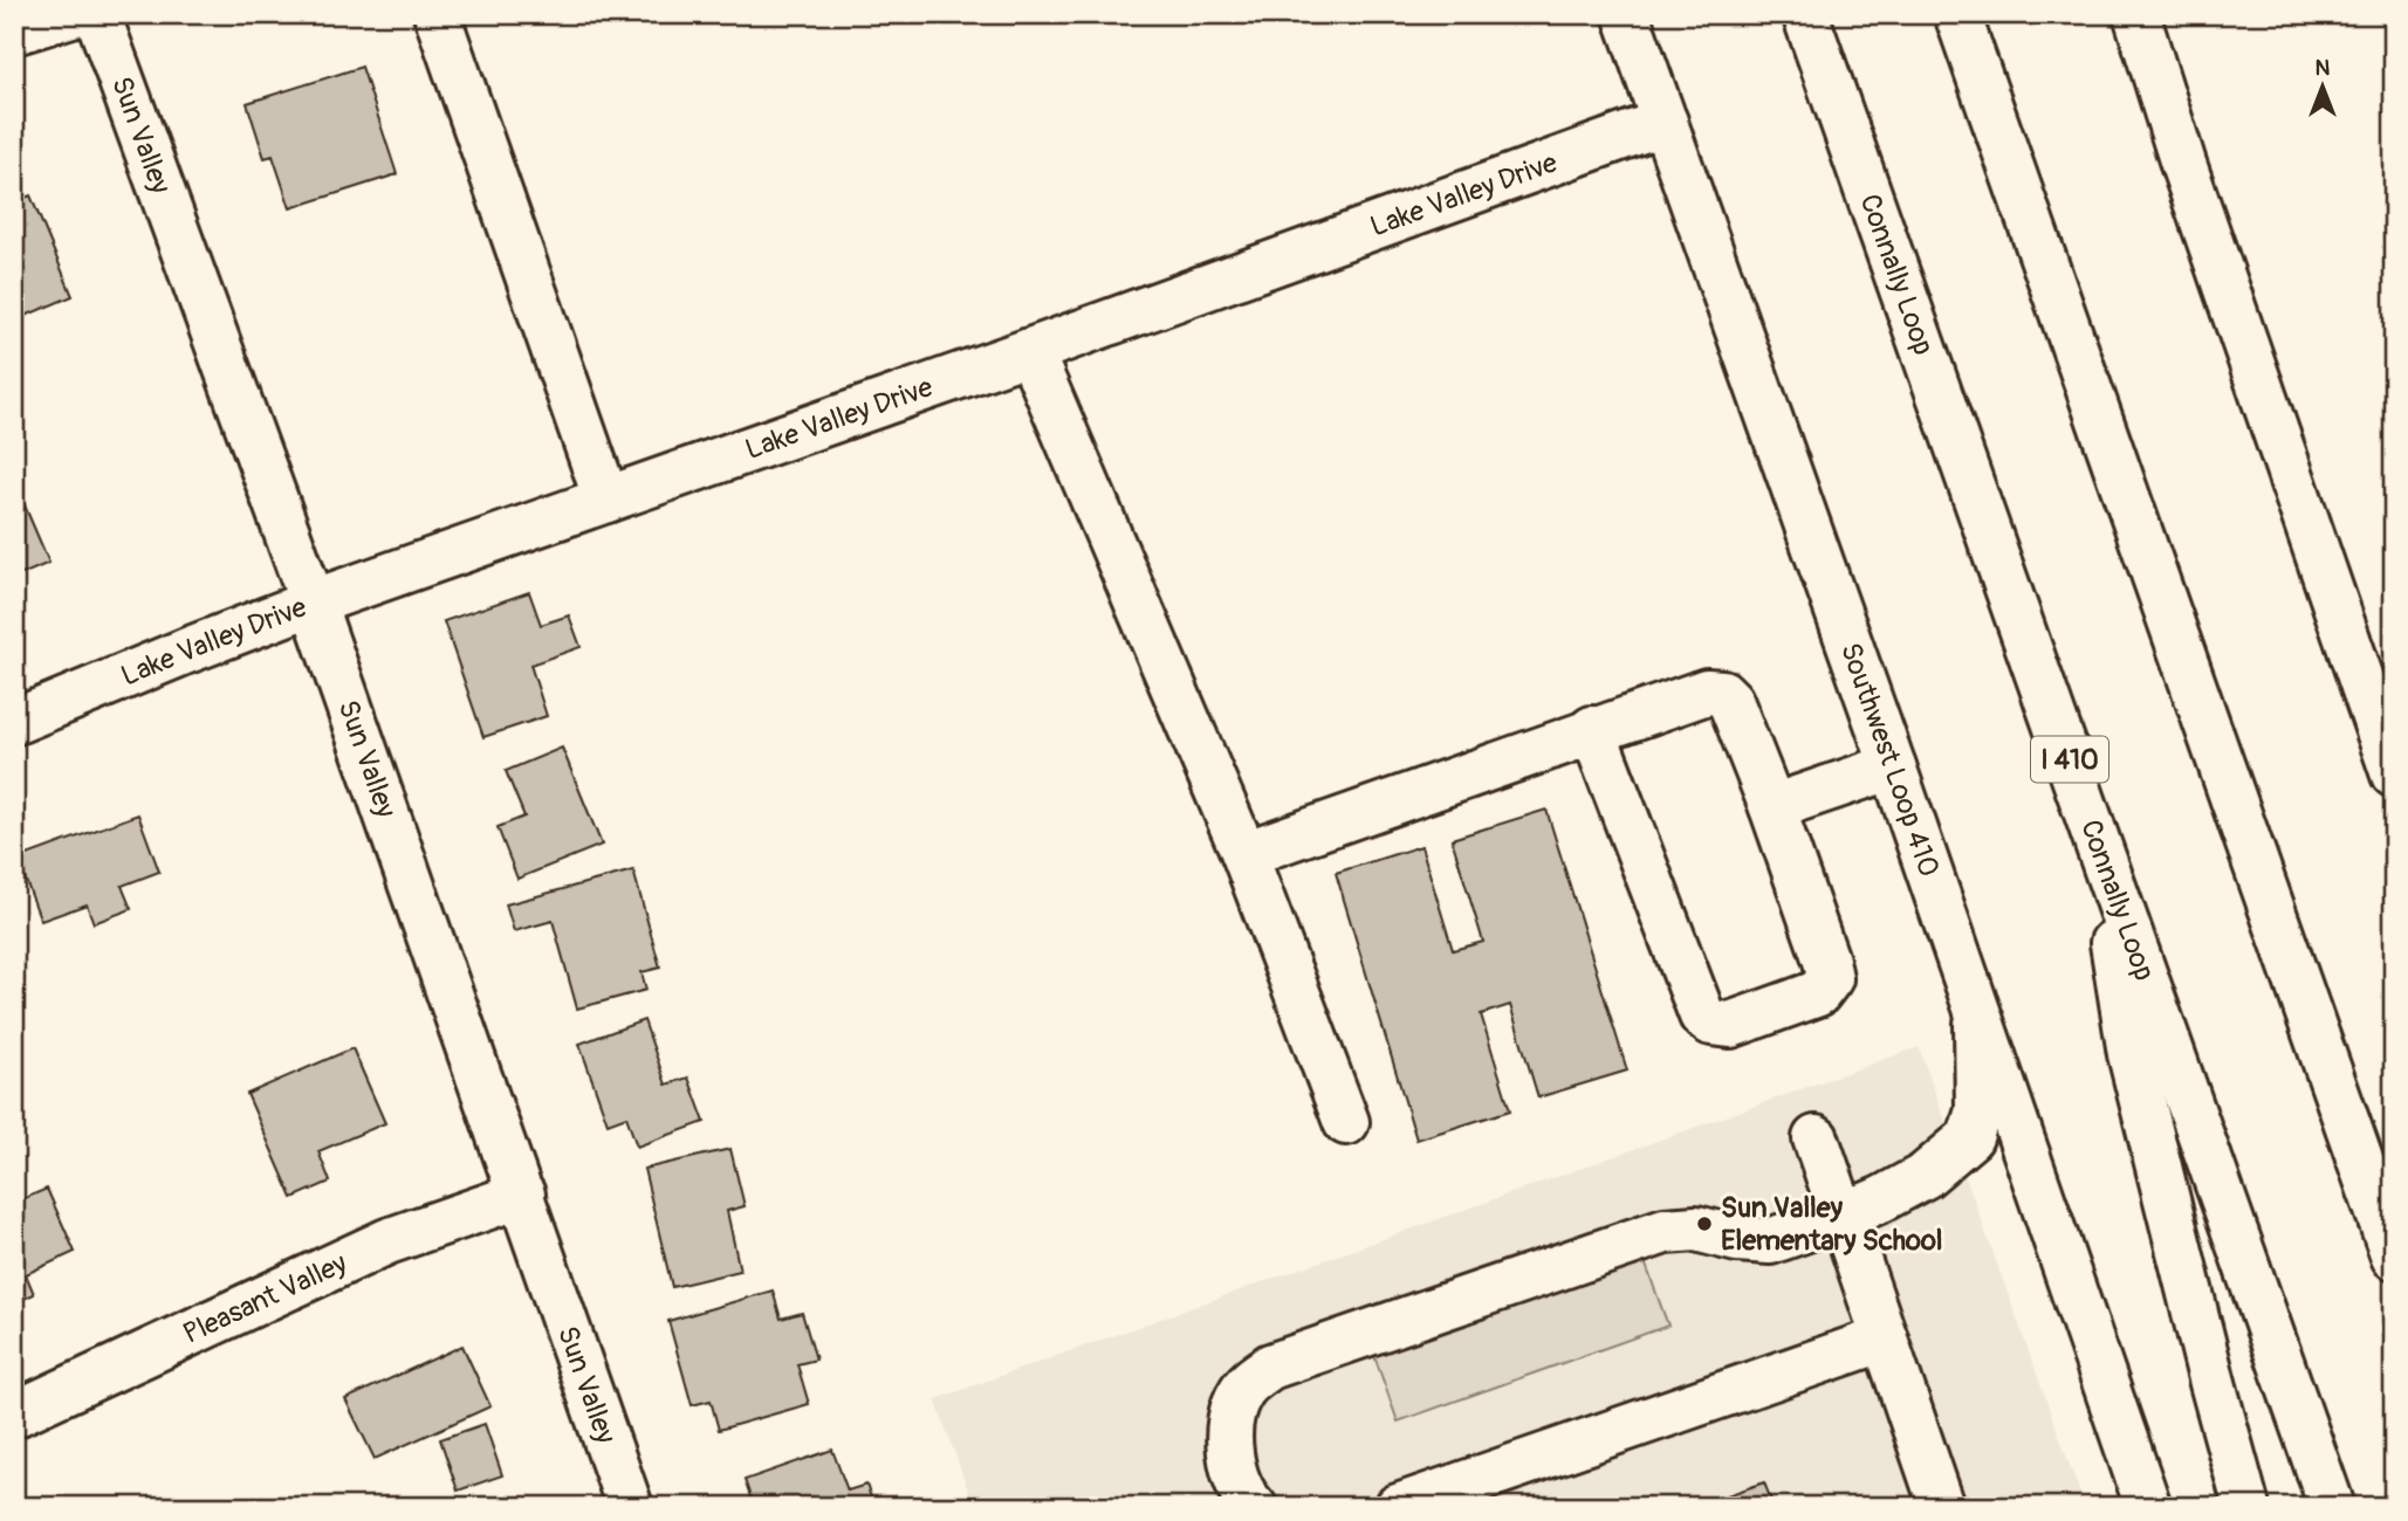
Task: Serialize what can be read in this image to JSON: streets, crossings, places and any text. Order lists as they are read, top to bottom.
{
  "streets": {
    "main road": [
      "Sun Valley",
      "Lake Valley Drive",
      "Connally Loop",
      "Southwest Loop 410",
      "I 410",
      "Pleasant Valley"
    ]
  },
  "crossings": [
    ["Sun Valley", "Lake Valley Drive"],
    ["Sun Valley", "Pleasant Valley"],
    ["Lake Valley Drive", "Southwest Loop 410"]
  ],
  "places": ["Sun Valley Elementary School"],
  "north": "top"
}
